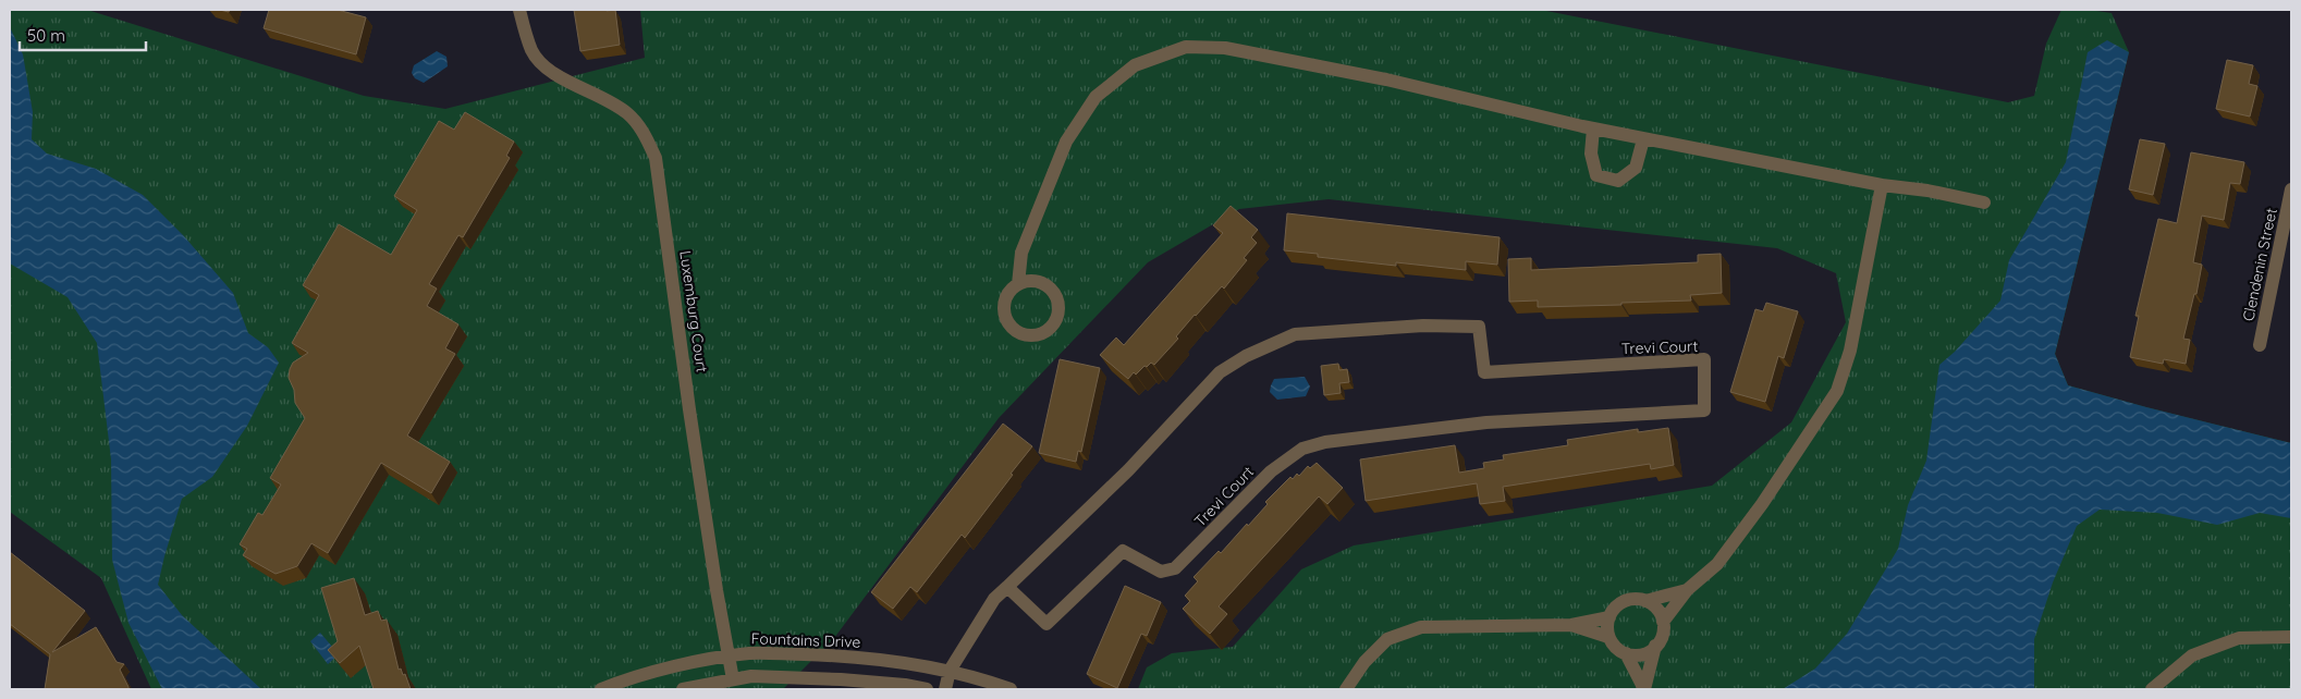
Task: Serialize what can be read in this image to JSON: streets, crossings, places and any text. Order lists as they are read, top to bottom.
{
  "streets": {
    "street": [
      "Clendenin Street",
      "Luxemburg Court",
      "Trevi Court",
      "Fountains Drive"
    ]
  },
  "crossings": [
    ["Luxemburg Court", "Fountains Drive"],
    ["Trevi Court", "Fountains Drive"]
  ],
  "scale_bar": "50 m"
}
